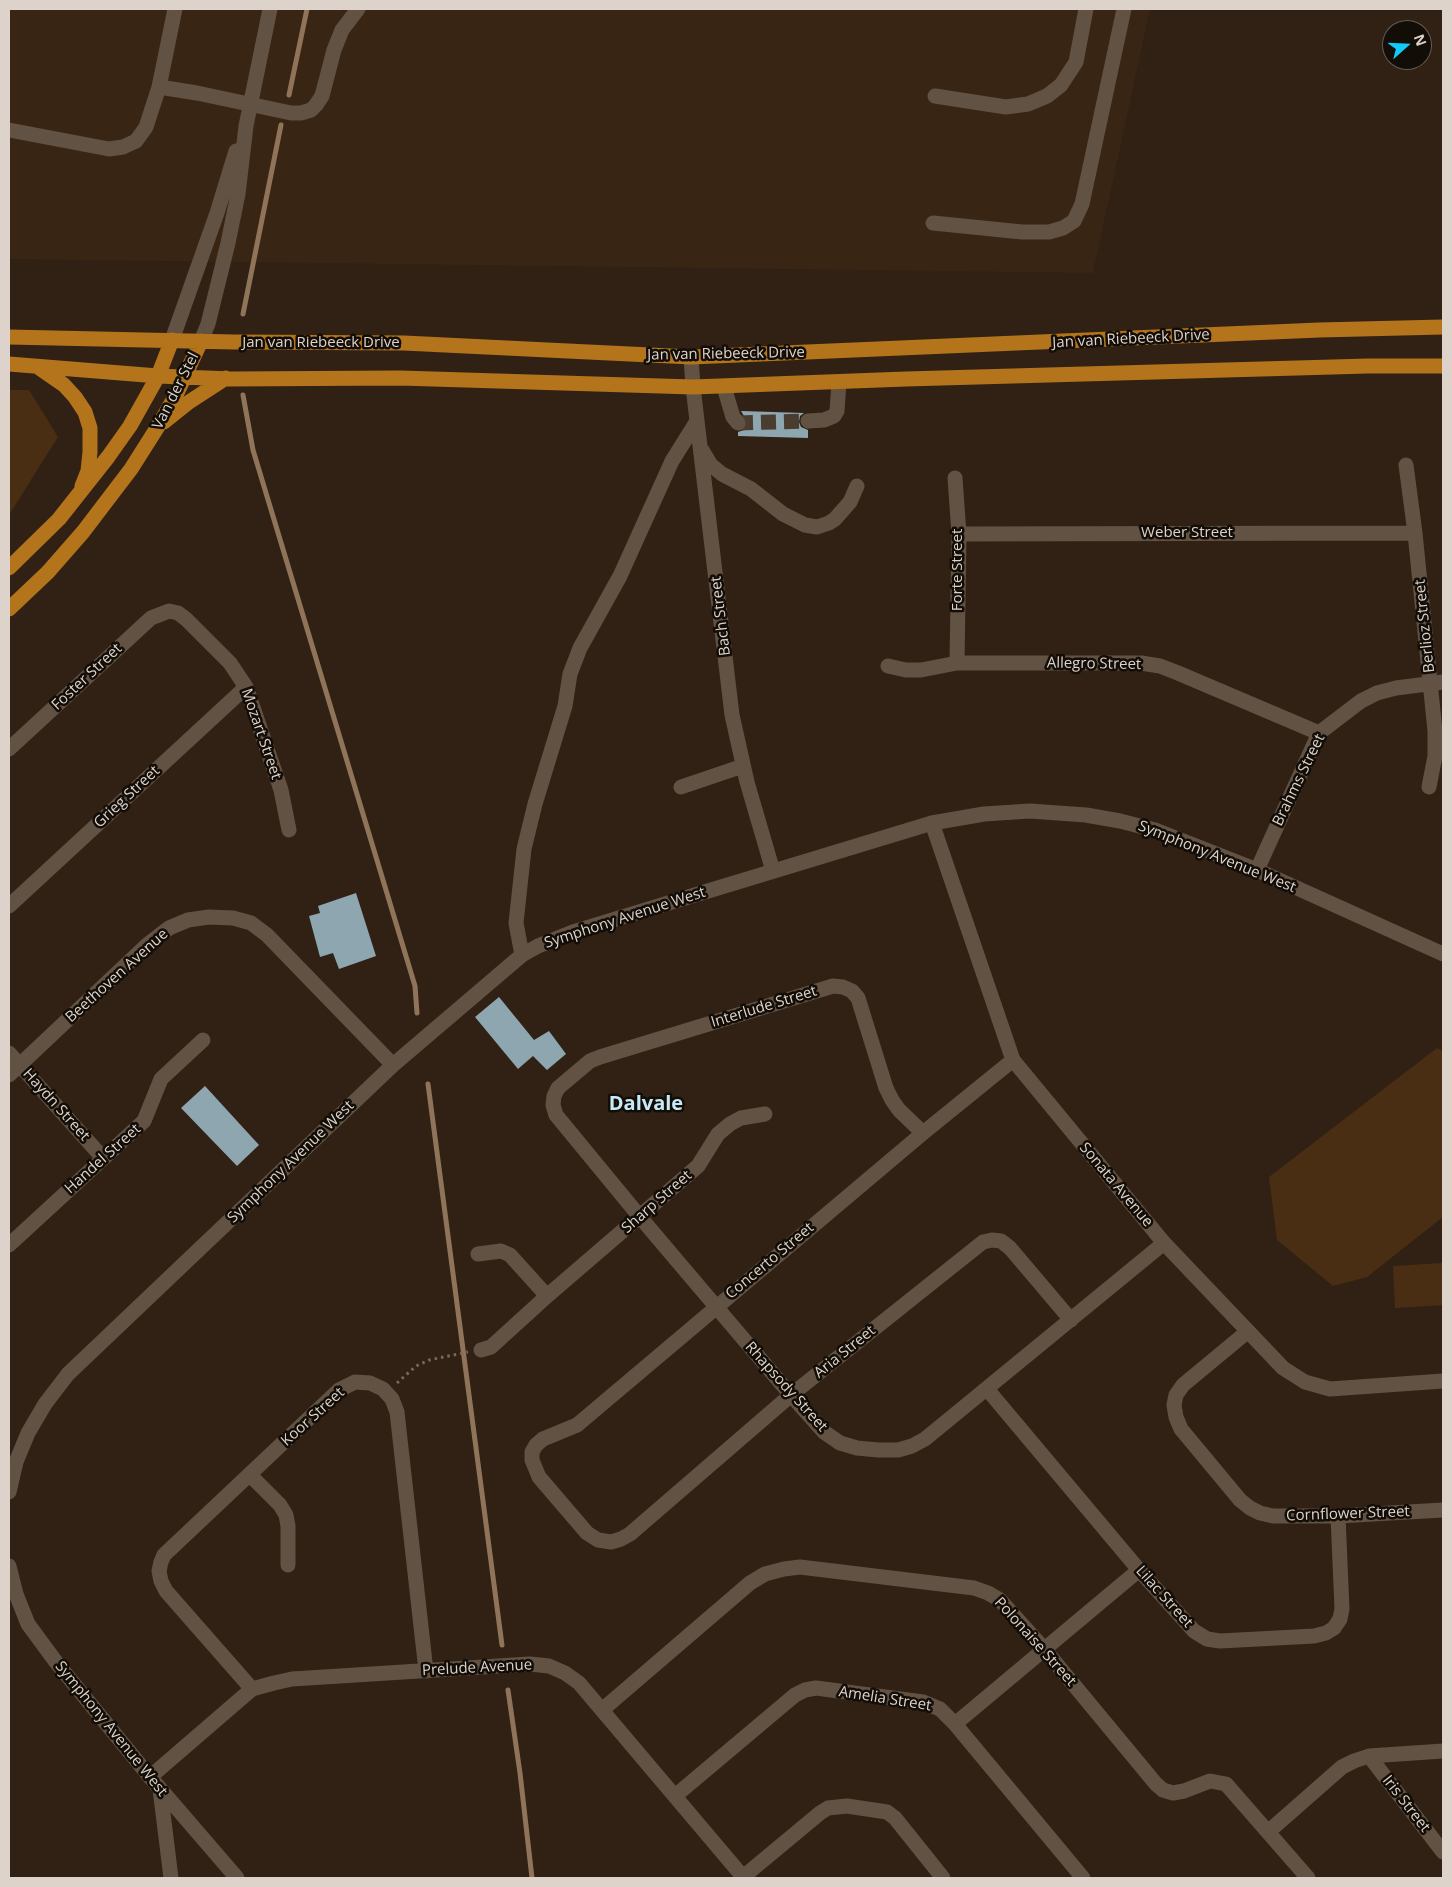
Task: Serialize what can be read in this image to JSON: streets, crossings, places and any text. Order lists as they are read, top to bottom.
{
  "streets": {
    "main road": ["Jan van Riebeeck Drive", "Van der Stel"],
    "street": [
      "Weber Street",
      "Forte Street",
      "Bach Street",
      "Berlioz Street",
      "Allegro Street",
      "Foster Street",
      "Mozart Street",
      "Brahms Street",
      "Grieg Street",
      "Symphony Avenue West",
      "Beethoven Avenue",
      "Interlude Street",
      "Haydn Street",
      "Handel Street",
      "Sonata Avenue",
      "Sharp Street",
      "Concerto Street",
      "Aria Street",
      "Rhapsody Street",
      "Koor Street",
      "Cornflower Street",
      "Lilac Street",
      "Polonaise Street",
      "Prelude Avenue",
      "Amelia Street",
      "Iris Street"
    ]
  },
  "crossings": [
    ["Jan van Riebeeck Drive", "Van der Stel"],
    ["Jan van Riebeeck Drive", "Bach Street"],
    ["Weber Street", "Forte Street"],
    ["Weber Street", "Berlioz Street"],
    ["Forte Street", "Allegro Street"],
    ["Bach Street", "Symphony Avenue West"],
    ["Berlioz Street", "Brahms Street"],
    ["Allegro Street", "Brahms Street"],
    ["Foster Street", "Mozart Street"],
    ["Mozart Street", "Grieg Street"],
    ["Brahms Street", "Symphony Avenue West"],
    ["Symphony Avenue West", "Beethoven Avenue"],
    ["Symphony Avenue West", "Sonata Avenue"],
    ["Symphony Avenue West", "Prelude Avenue"],
    ["Beethoven Avenue", "Haydn Street"],
    ["Interlude Street", "Concerto Street"],
    ["Interlude Street", "Rhapsody Street"],
    ["Haydn Street", "Handel Street"],
    ["Sonata Avenue", "Concerto Street"],
    ["Sonata Avenue", "Rhapsody Street"],
    ["Sonata Avenue", "Cornflower Street"],
    ["Sharp Street", "Rhapsody Street"],
    ["Concerto Street", "Aria Street"],
    ["Concerto Street", "Rhapsody Street"],
    ["Aria Street", "Rhapsody Street"],
    ["Rhapsody Street", "Lilac Street"],
    ["Koor Street", "Prelude Avenue"],
    ["Cornflower Street", "Lilac Street"],
    ["Polonaise Street", "Prelude Avenue"],
    ["Prelude Avenue", "Amelia Street"]
  ],
  "districts": ["Dalvale"],
  "north": "right"
}
